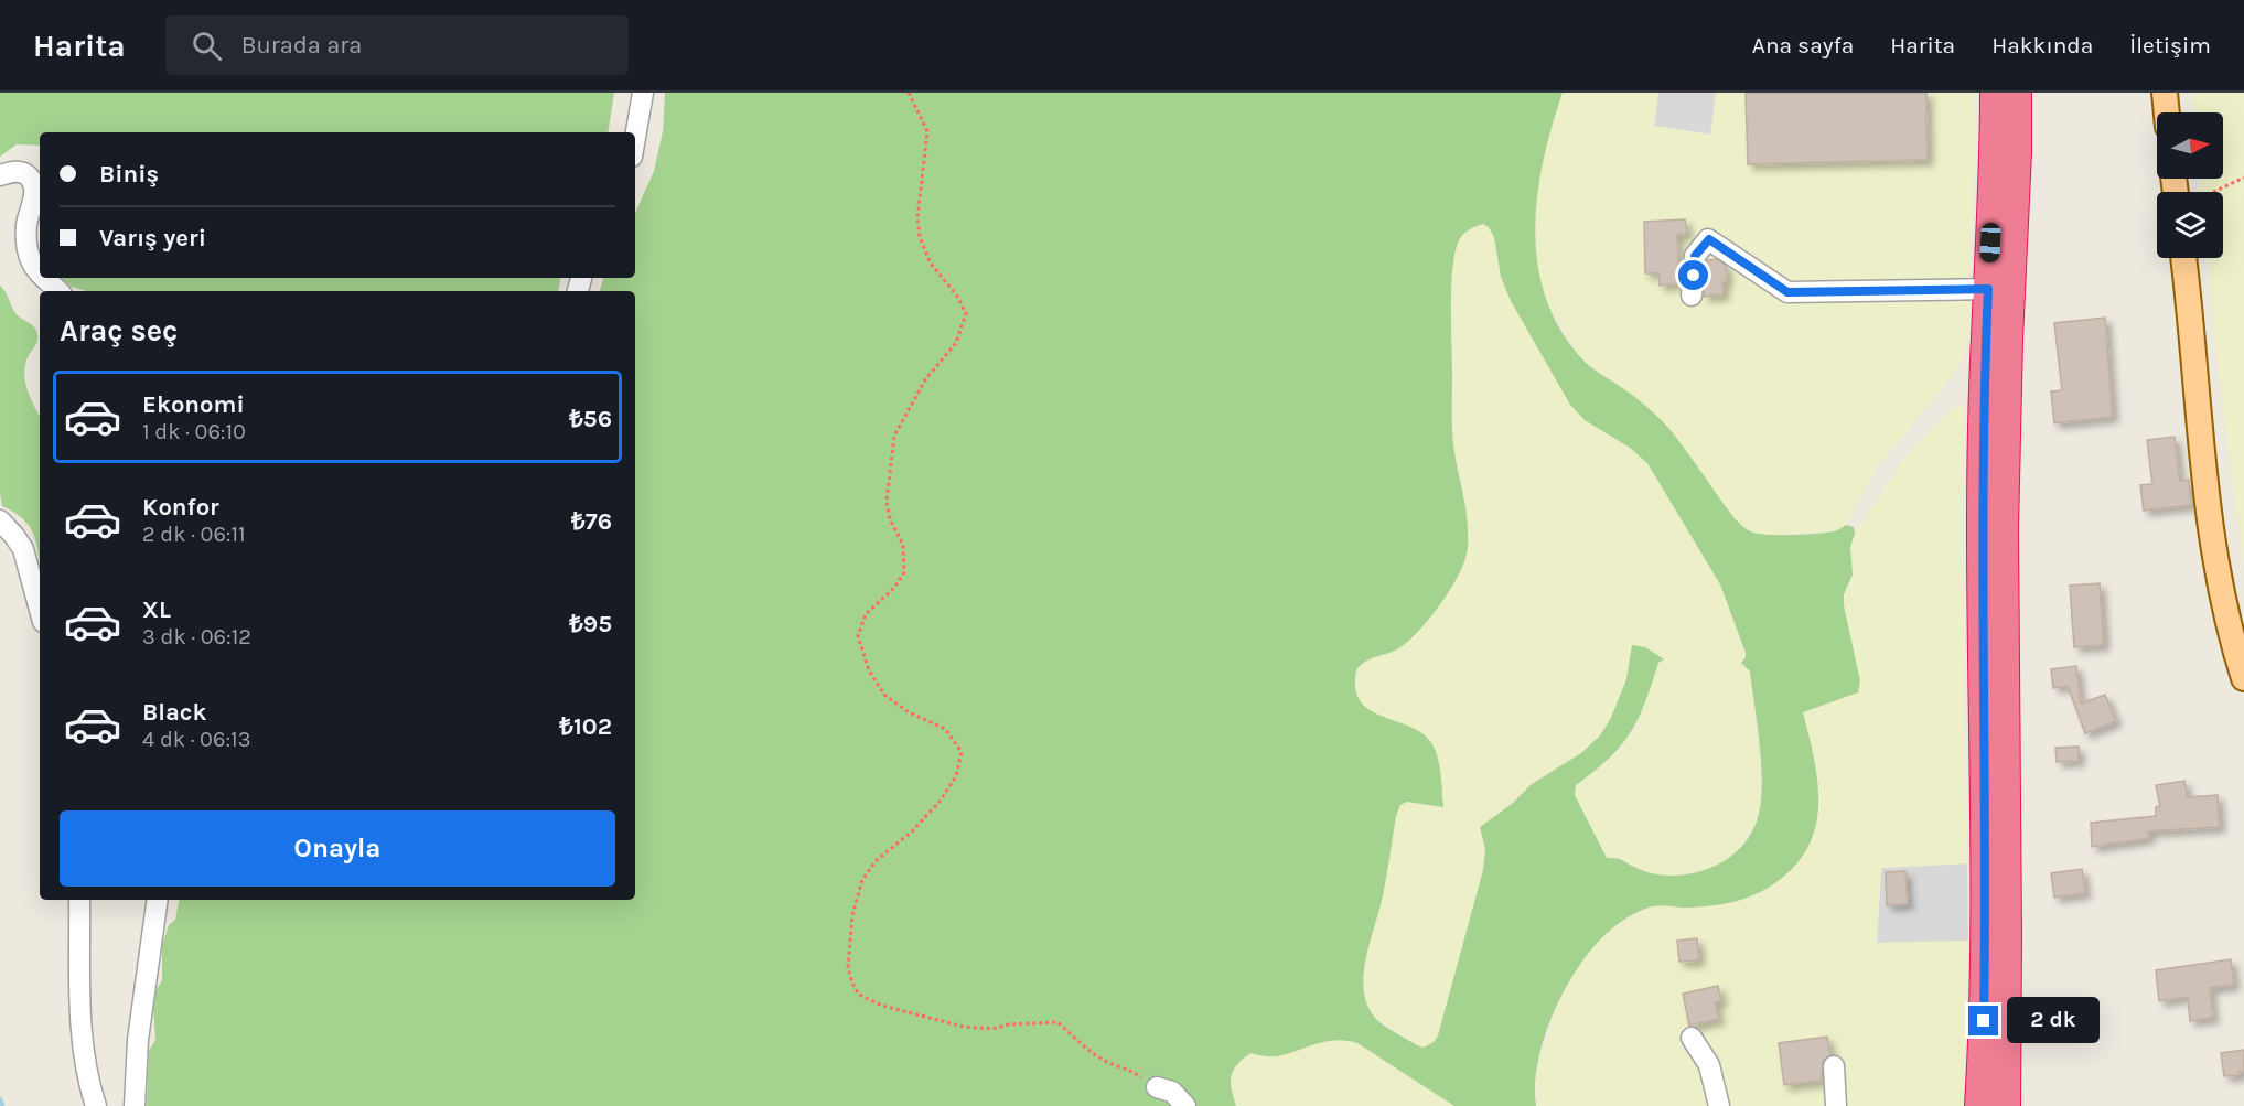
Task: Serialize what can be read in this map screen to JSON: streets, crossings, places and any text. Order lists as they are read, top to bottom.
{
  "north": "right",
  "page": {
    "header": "Harita",
    "search": "Burada ara",
    "nav": [
      "Ana sayfa",
      "Harita",
      "Hakkında",
      "İletişim"
    ],
    "banner": ["Biniş", "Varış yeri"],
    "heading": "Araç seç",
    "list": [
      {
        "name": "Ekonomi",
        "note": "1 dk · 06:10",
        "value": "₺56"
      },
      {
        "name": "Konfor",
        "note": "2 dk · 06:11",
        "value": "₺76"
      },
      {
        "name": "XL",
        "note": "3 dk · 06:12",
        "value": "₺95"
      },
      {
        "name": "Black",
        "note": "4 dk · 06:13",
        "value": "₺102"
      }
    ],
    "buttons": "Onayla",
    "bubble": "2 dk"
  }
}
